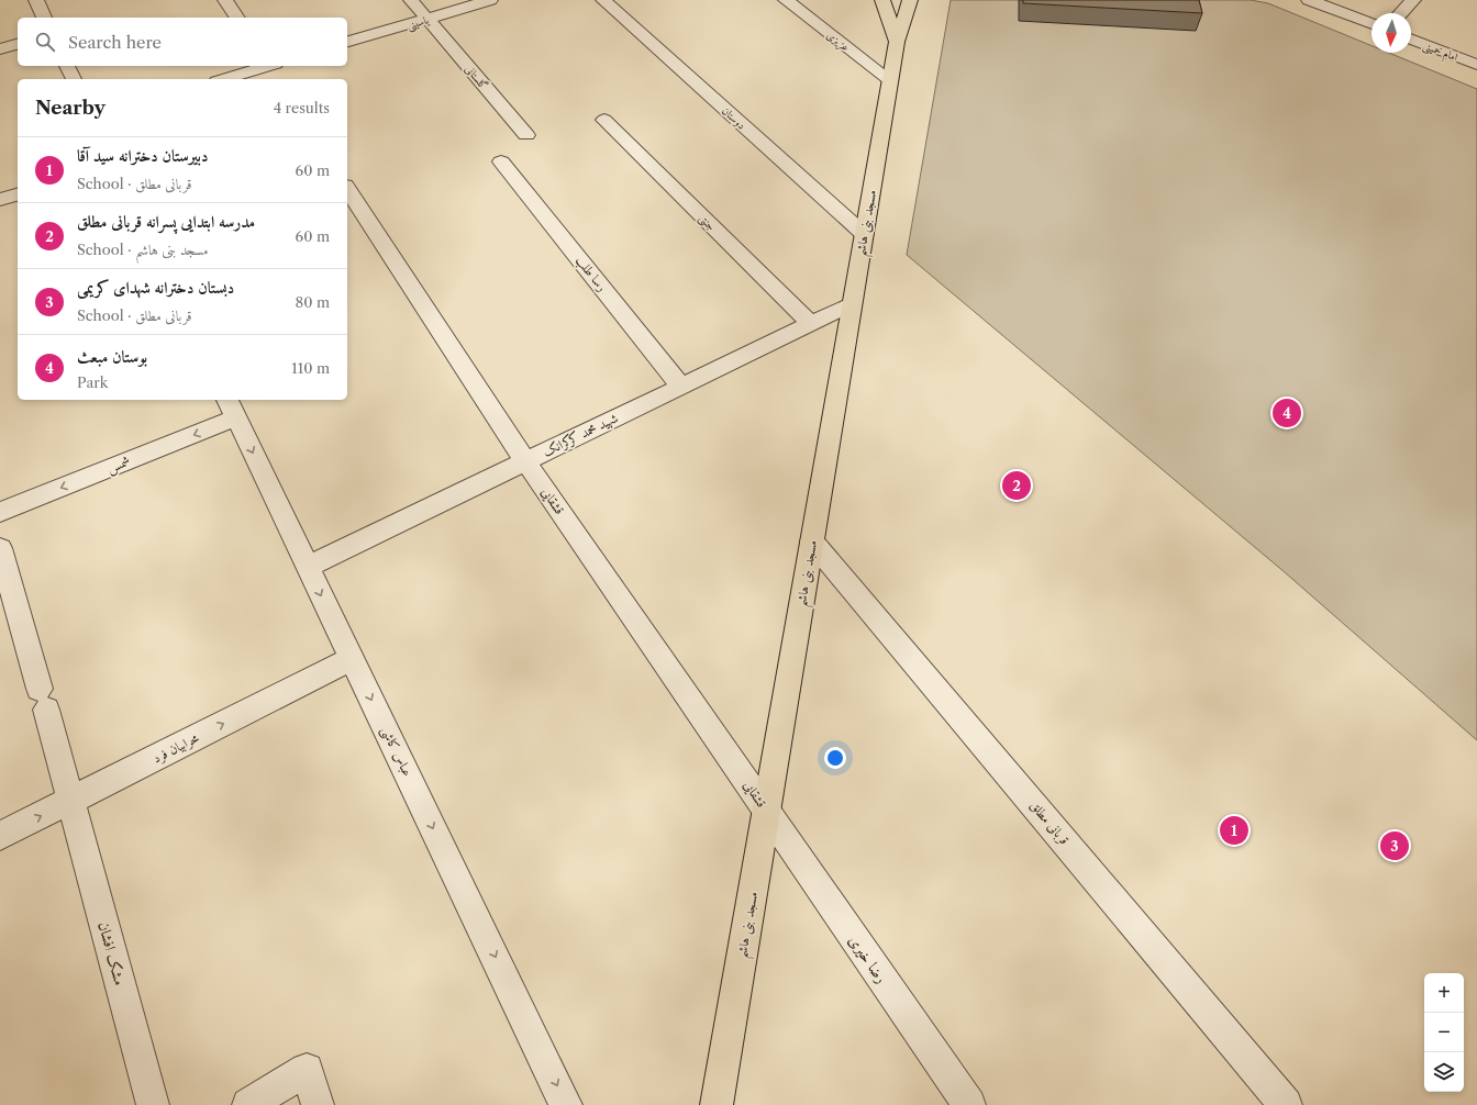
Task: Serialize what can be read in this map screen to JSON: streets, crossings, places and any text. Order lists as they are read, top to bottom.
{
  "streets": {
    "main road": ["مسجد بنی هاشم"],
    "street": [
      "یاسینی",
      "عزیزی",
      "امام خمینی",
      "گلستانی",
      "دوستان",
      "جنتی",
      "رسا طلب",
      "شهید محمد کرکرانک",
      "شمس",
      "قشقایی",
      "محرابیان فرد",
      "عباس کاشی",
      "قربانی مطلق",
      "مشک افشان",
      "رضا خیری"
    ]
  },
  "crossings": [
    ["یاسینی", "گلستانی"],
    ["عزیزی", "مسجد بنی هاشم"],
    ["دوستان", "مسجد بنی هاشم"],
    ["جنتی", "شهید محمد کرکرانک"],
    ["مسجد بنی هاشم", "شهید محمد کرکرانک"],
    ["مسجد بنی هاشم", "قشقایی"],
    ["مسجد بنی هاشم", "قربانی مطلق"],
    ["مسجد بنی هاشم", "رضا خیری"],
    ["رسا طلب", "شهید محمد کرکرانک"],
    ["شهید محمد کرکرانک", "قشقایی"],
    ["شهید محمد کرکرانک", "عباس کاشی"],
    ["شمس", "عباس کاشی"],
    ["قشقایی", "رضا خیری"],
    ["محرابیان فرد", "عباس کاشی"],
    ["محرابیان فرد", "مشک افشان"]
  ],
  "one_way": ["شمس", "محرابیان فرد", "عباس کاشی"],
  "north": "bottom",
  "page": {
    "search": "Search here",
    "heading": ["Nearby", "4 results"],
    "list": [
      {
        "mark": "1",
        "name": "دبیرستان دخترانه سید آقا",
        "note": "School · قربانی مطلق",
        "value": "60 m"
      },
      {
        "mark": "2",
        "name": "مدرسه ابتدایی پسرانه قربانی مطلق",
        "note": "School · مسجد بنی هاشم",
        "value": "60 m"
      },
      {
        "mark": "3",
        "name": "دبستان دخترانه شهدای کریمی",
        "note": "School · قربانی مطلق",
        "value": "80 m"
      },
      {
        "mark": "4",
        "name": "بوستان مبعث",
        "note": "Park",
        "value": "110 m"
      }
    ],
    "pins": [
      "4",
      "2",
      "1",
      "3"
    ],
    "map_buttons": ["+", "−"]
  }
}
